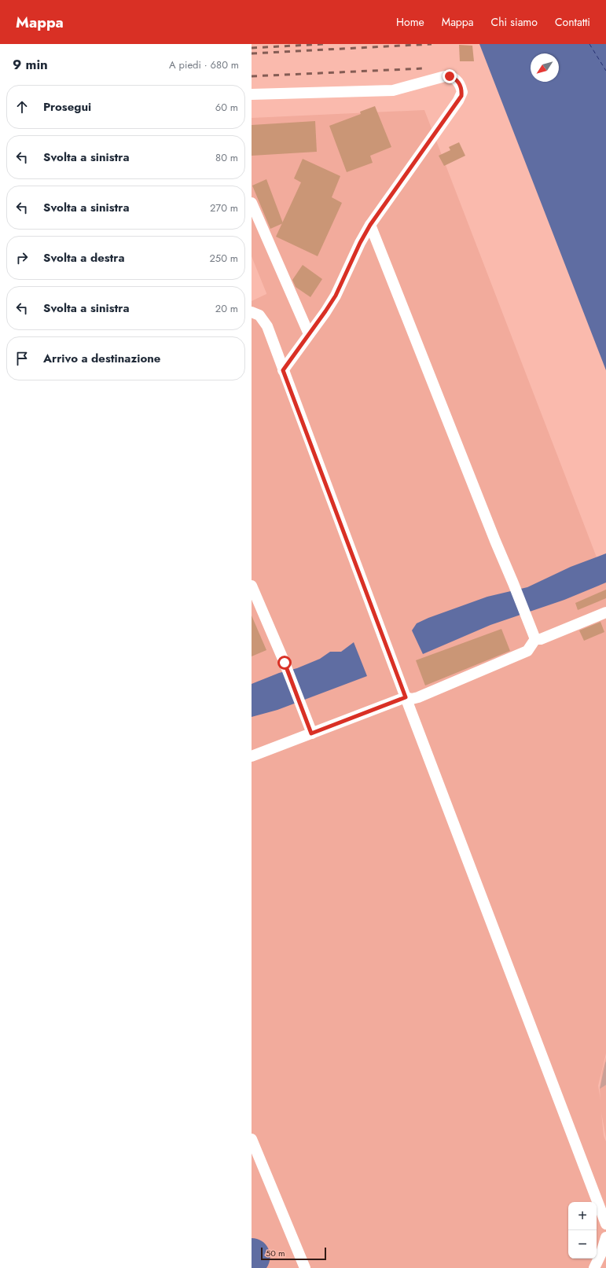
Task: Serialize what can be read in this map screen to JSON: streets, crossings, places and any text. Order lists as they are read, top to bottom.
{
  "scale_bar": "50 m",
  "north": "bottom left",
  "page": {
    "header": "Mappa",
    "nav": [
      "Home",
      "Mappa",
      "Chi siamo",
      "Contatti"
    ],
    "heading": ["9 min", "A piedi · 680 m"],
    "list": [
      ["Prosegui", "60 m"],
      ["Svolta a sinistra", "80 m"],
      ["Svolta a sinistra", "270 m"],
      ["Svolta a destra", "250 m"],
      ["Svolta a sinistra", "20 m"],
      "Arrivo a destinazione"
    ],
    "map_buttons": ["+", "−"],
    "scale": "50 m"
  }
}
